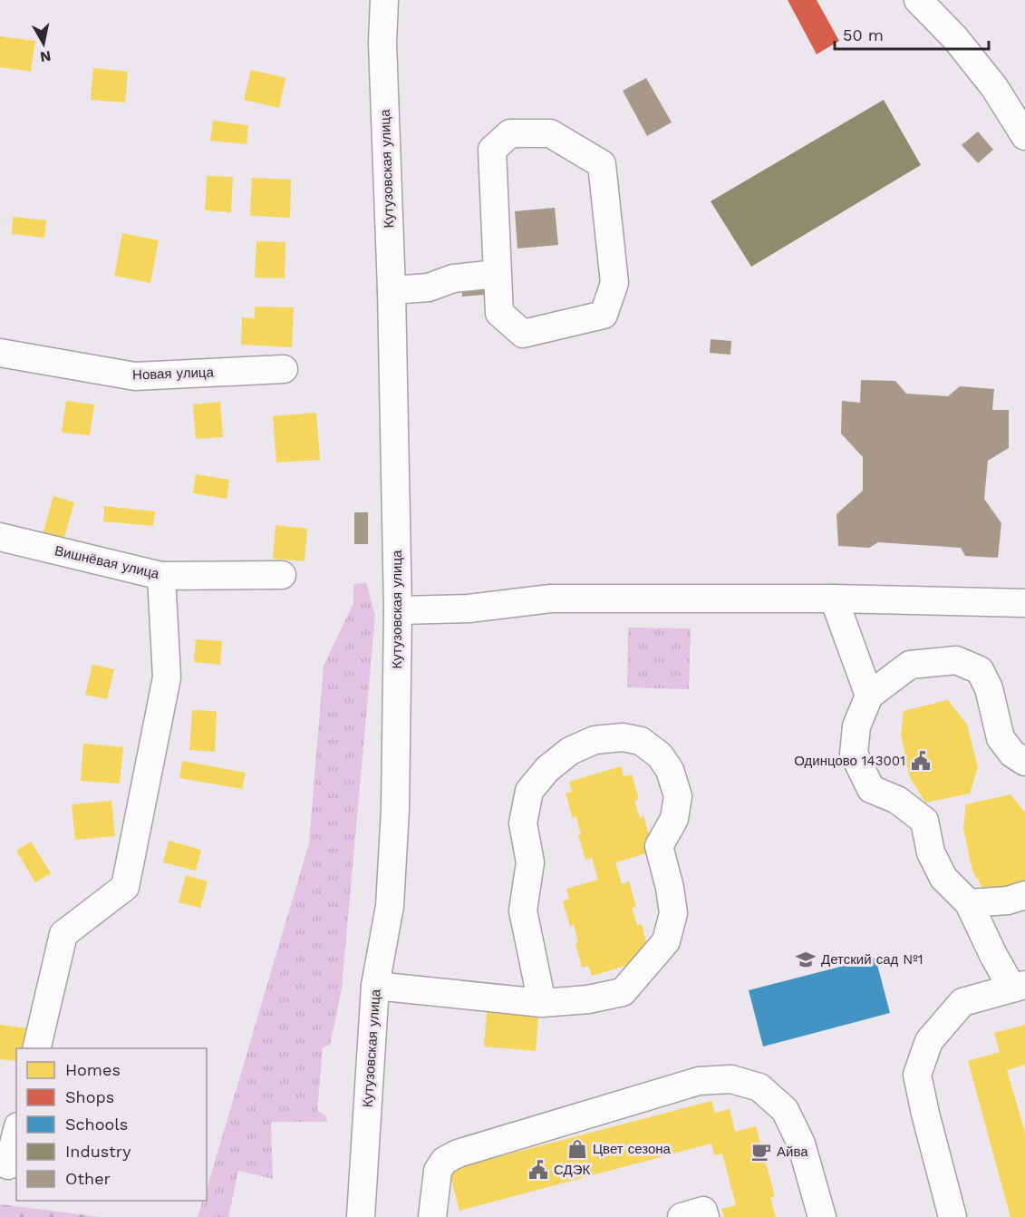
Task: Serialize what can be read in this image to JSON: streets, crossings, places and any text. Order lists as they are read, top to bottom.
{
  "streets": {
    "street": ["Кутузовская улица", "Новая улица", "Вишнёвая улица"]
  },
  "places": {
    "public building": ["Одинцово 143001", "СДЭК"],
    "school or university": ["Детский сад №1"],
    "shop": ["Цвет сезона"],
    "cafe": ["Айва"]
  },
  "legend": [
    "Homes",
    "Shops",
    "Schools",
    "Industry",
    "Other"
  ],
  "scale_bar": "50 m",
  "north": "bottom"
}
